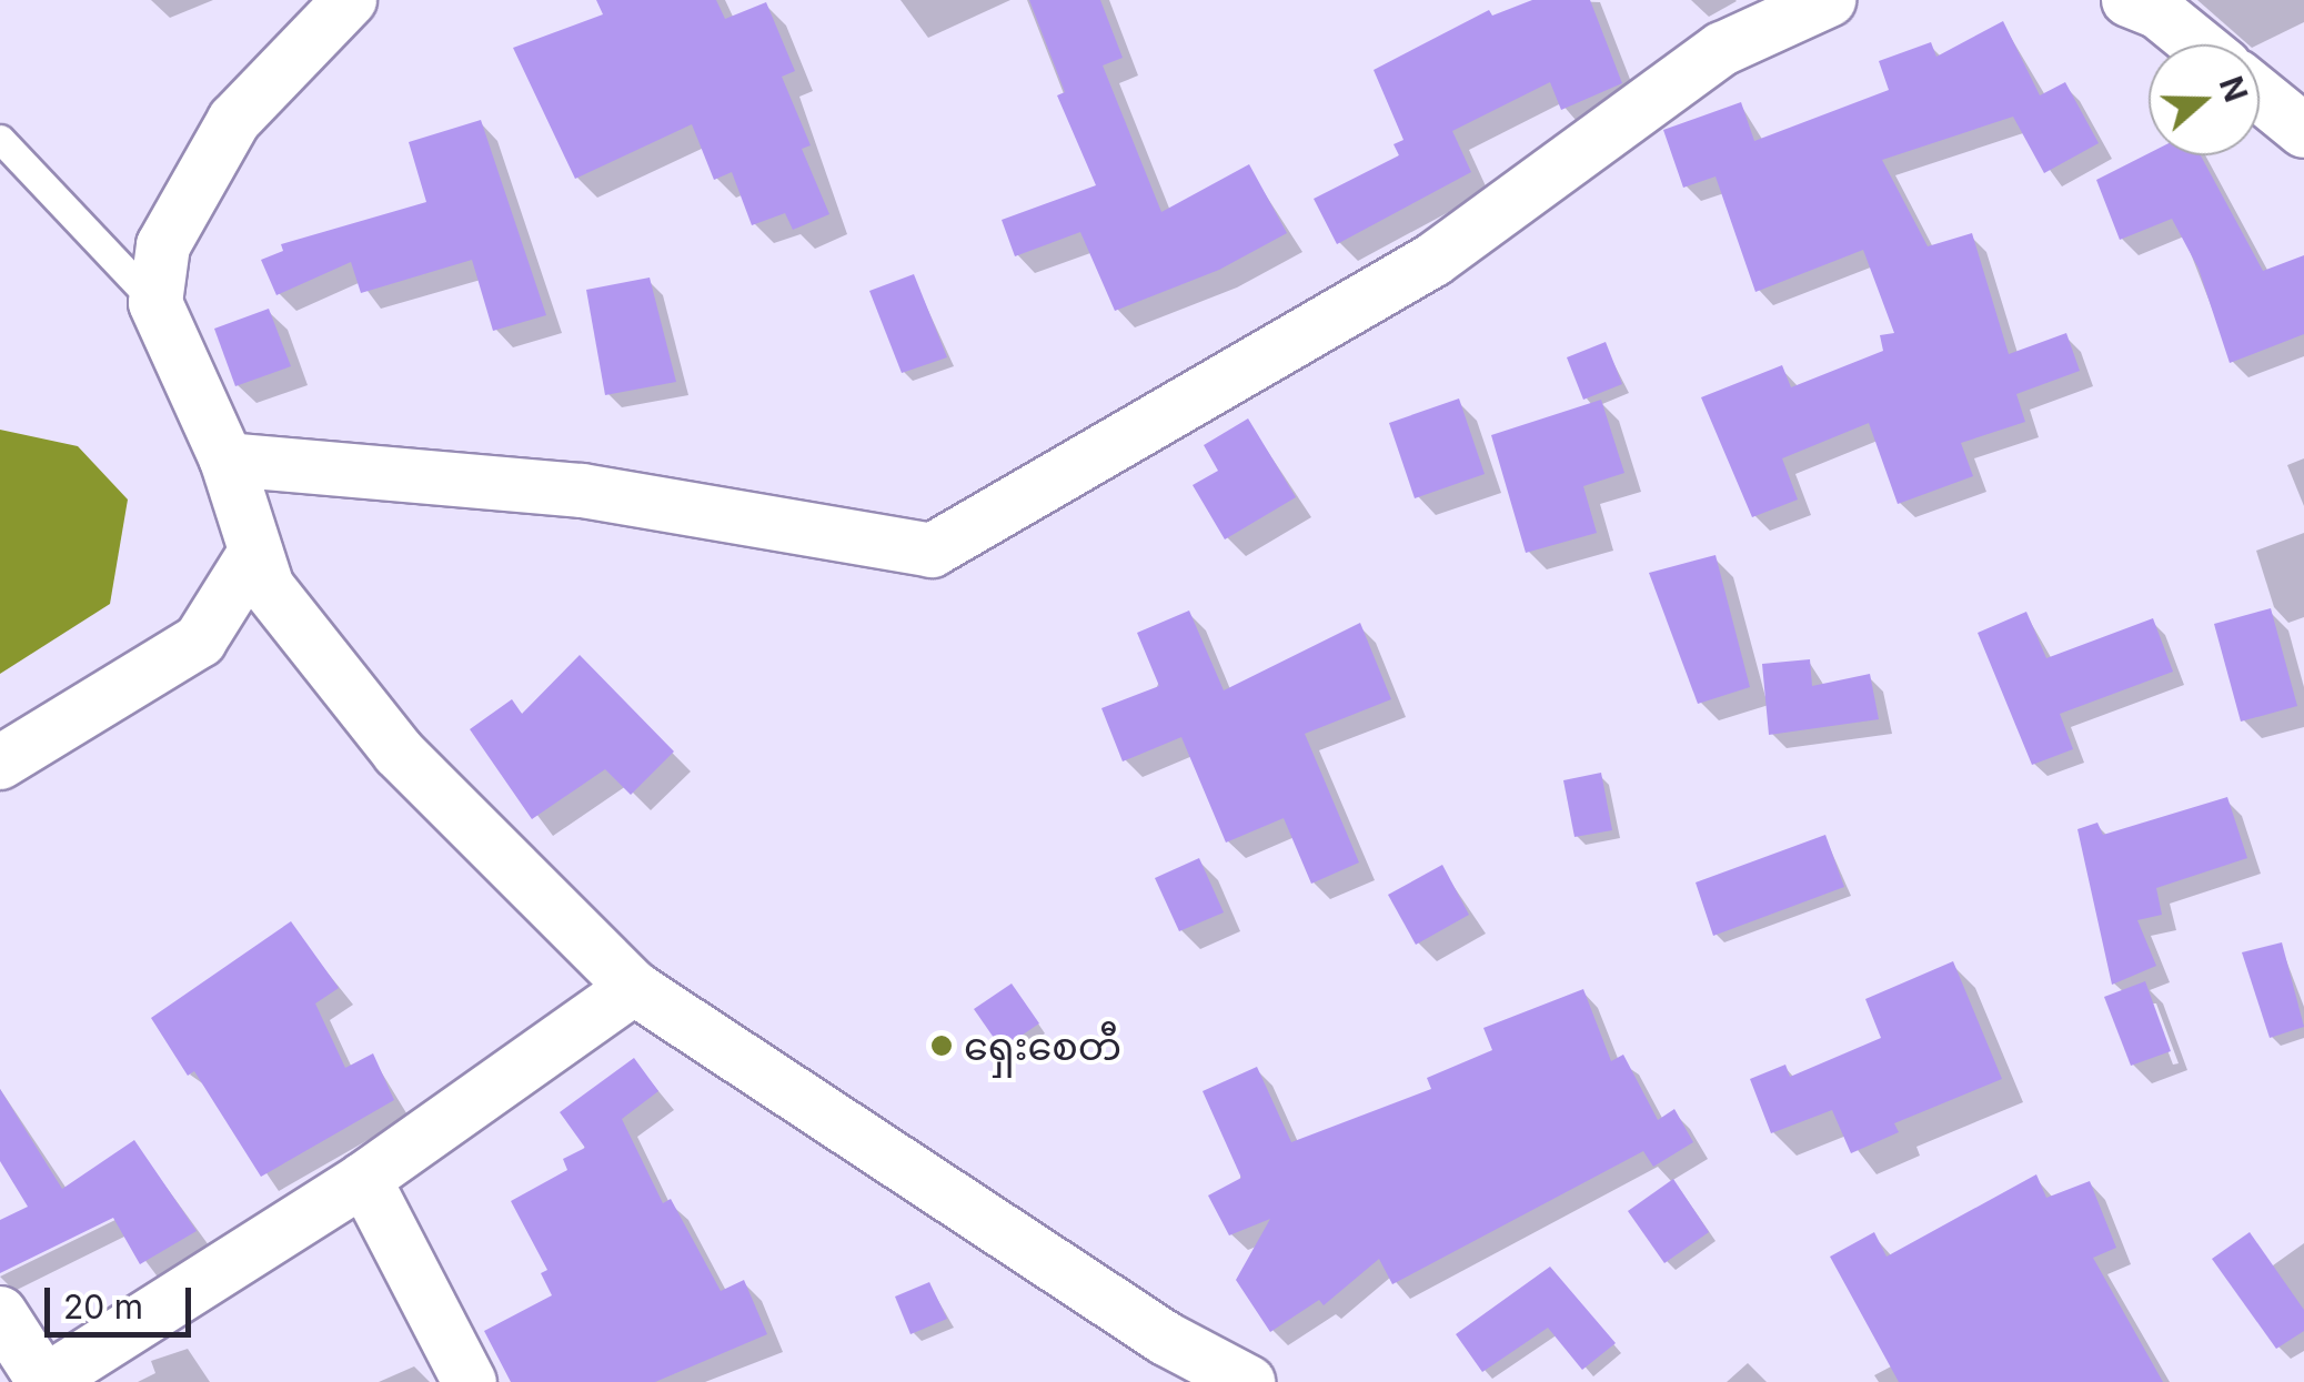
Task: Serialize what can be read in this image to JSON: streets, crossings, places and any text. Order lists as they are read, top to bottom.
{
  "places": ["ရှေးစေတီ"],
  "scale_bar": "20 m",
  "north": "right"
}
